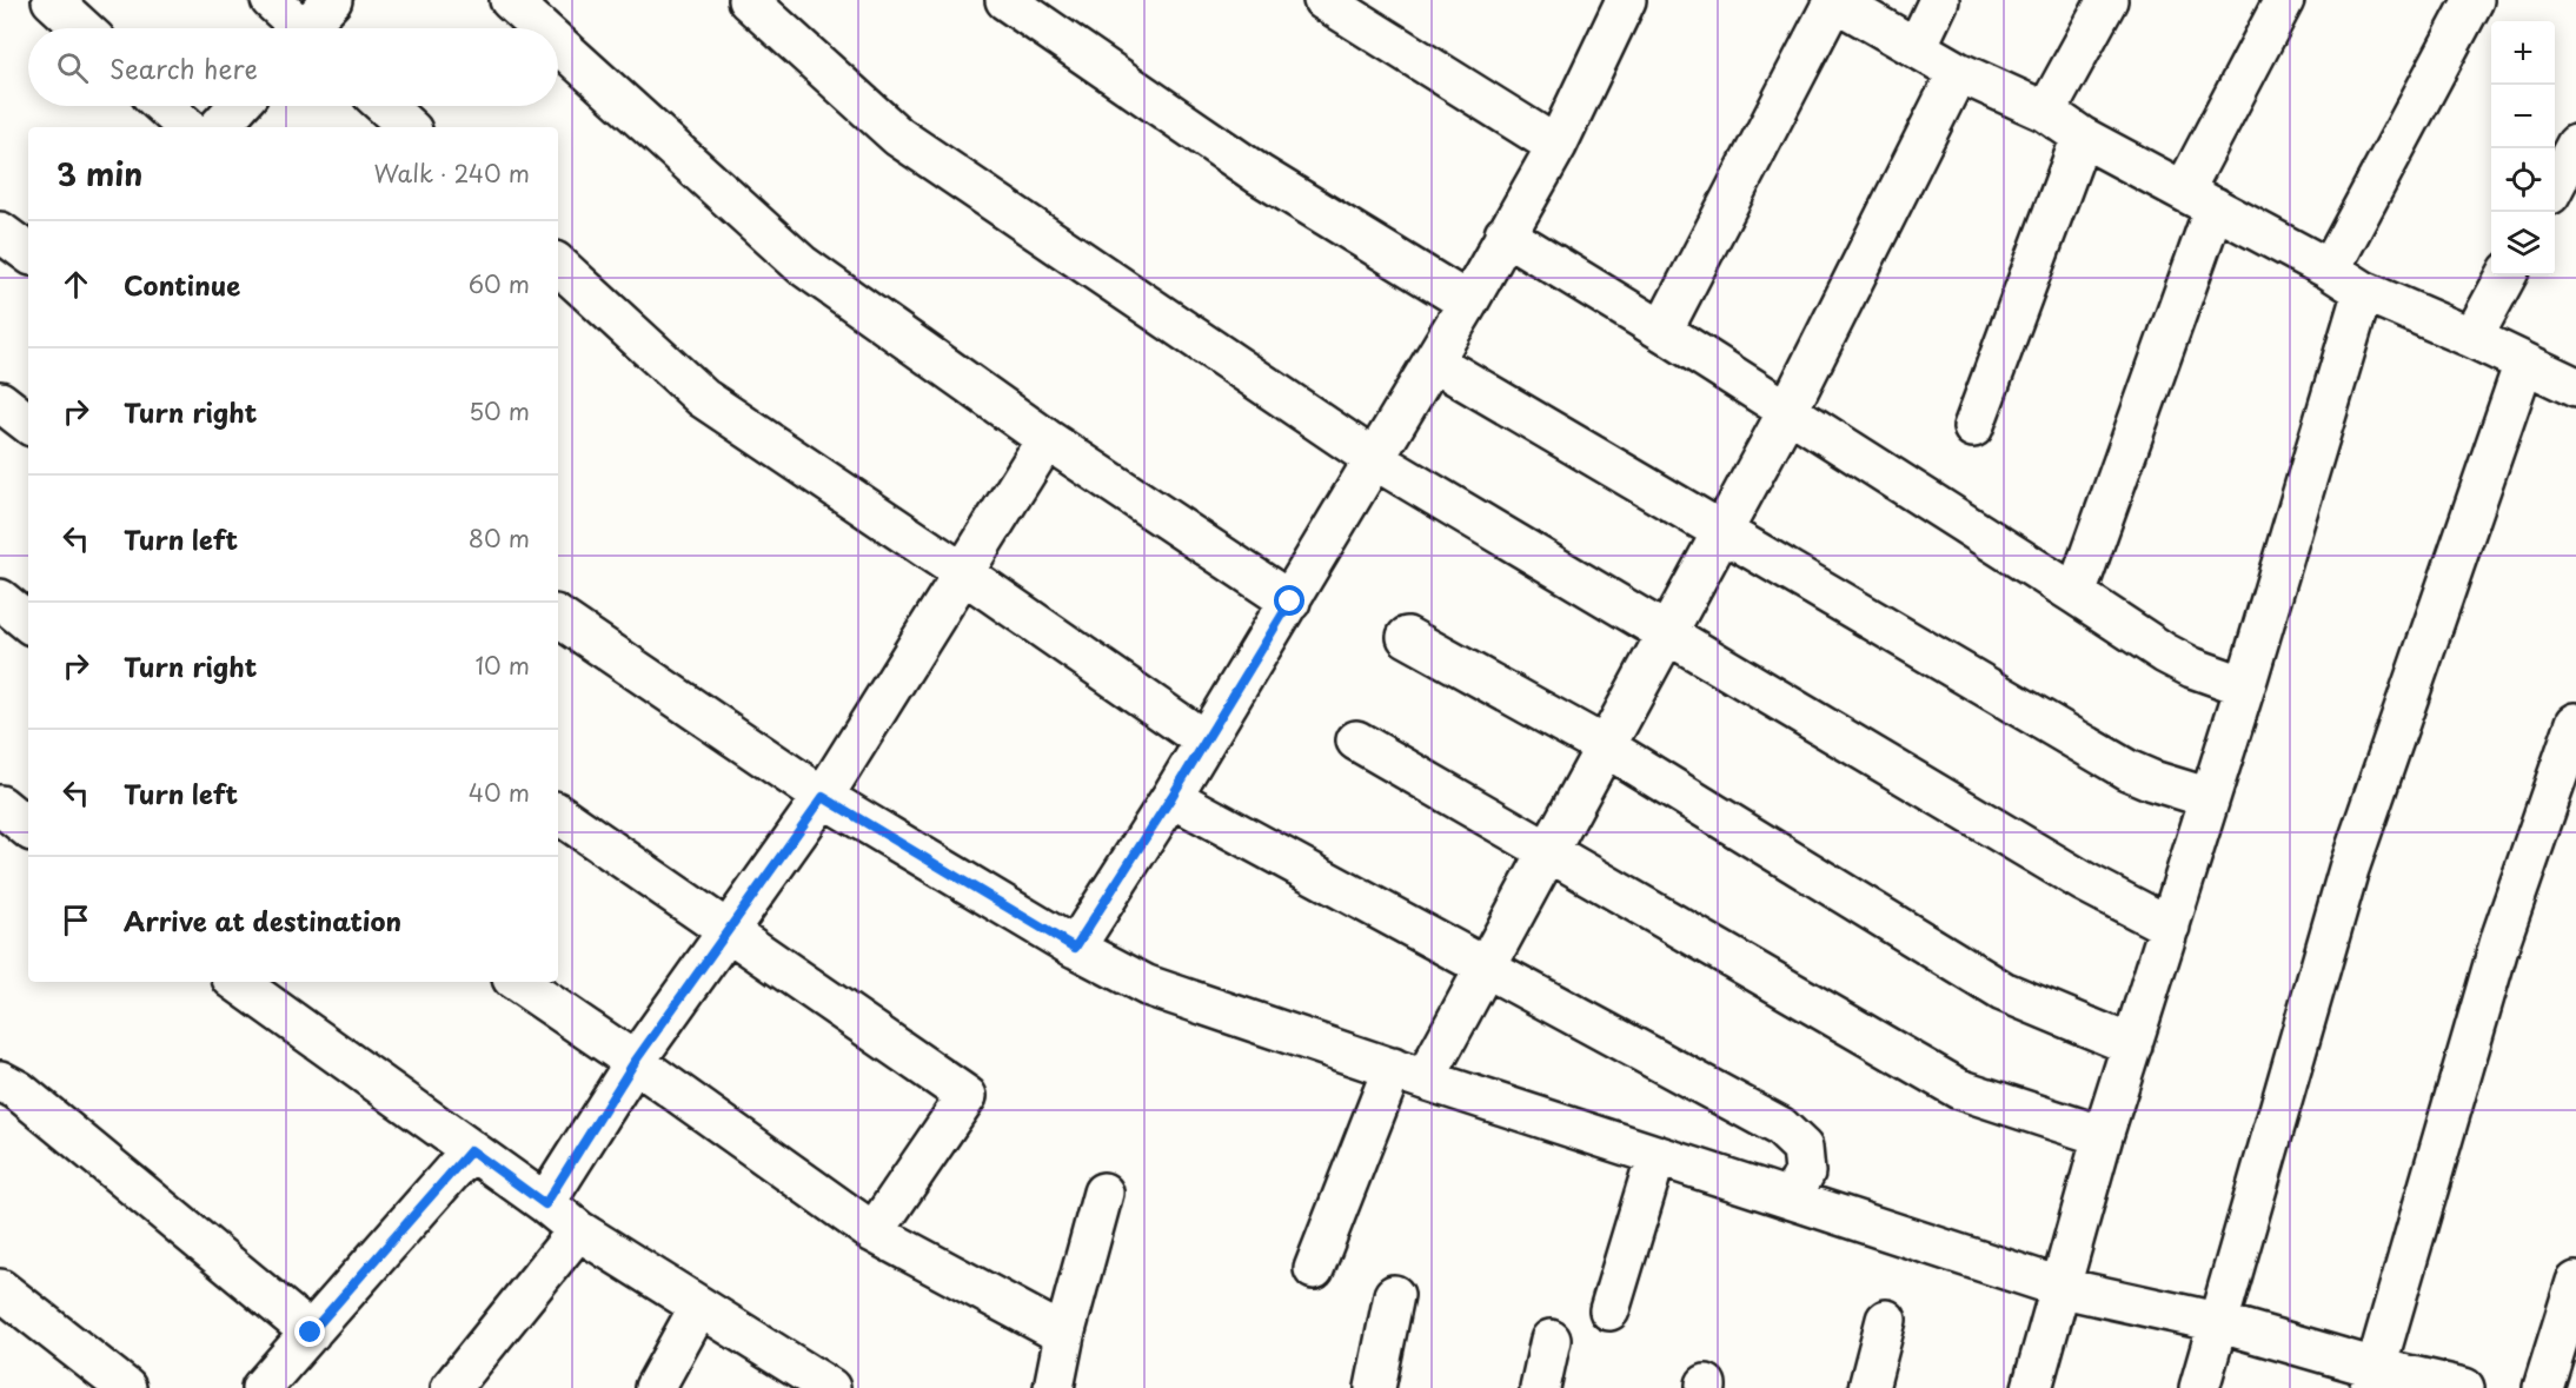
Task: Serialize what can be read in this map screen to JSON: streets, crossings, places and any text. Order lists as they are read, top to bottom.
{
  "page": {
    "map_buttons": ["+", "−"],
    "search": "Search here",
    "heading": ["3 min", "Walk · 240 m"],
    "list": [
      ["Continue", "60 m"],
      ["Turn right", "50 m"],
      ["Turn left", "80 m"],
      ["Turn right", "10 m"],
      ["Turn left", "40 m"],
      "Arrive at destination"
    ]
  }
}
